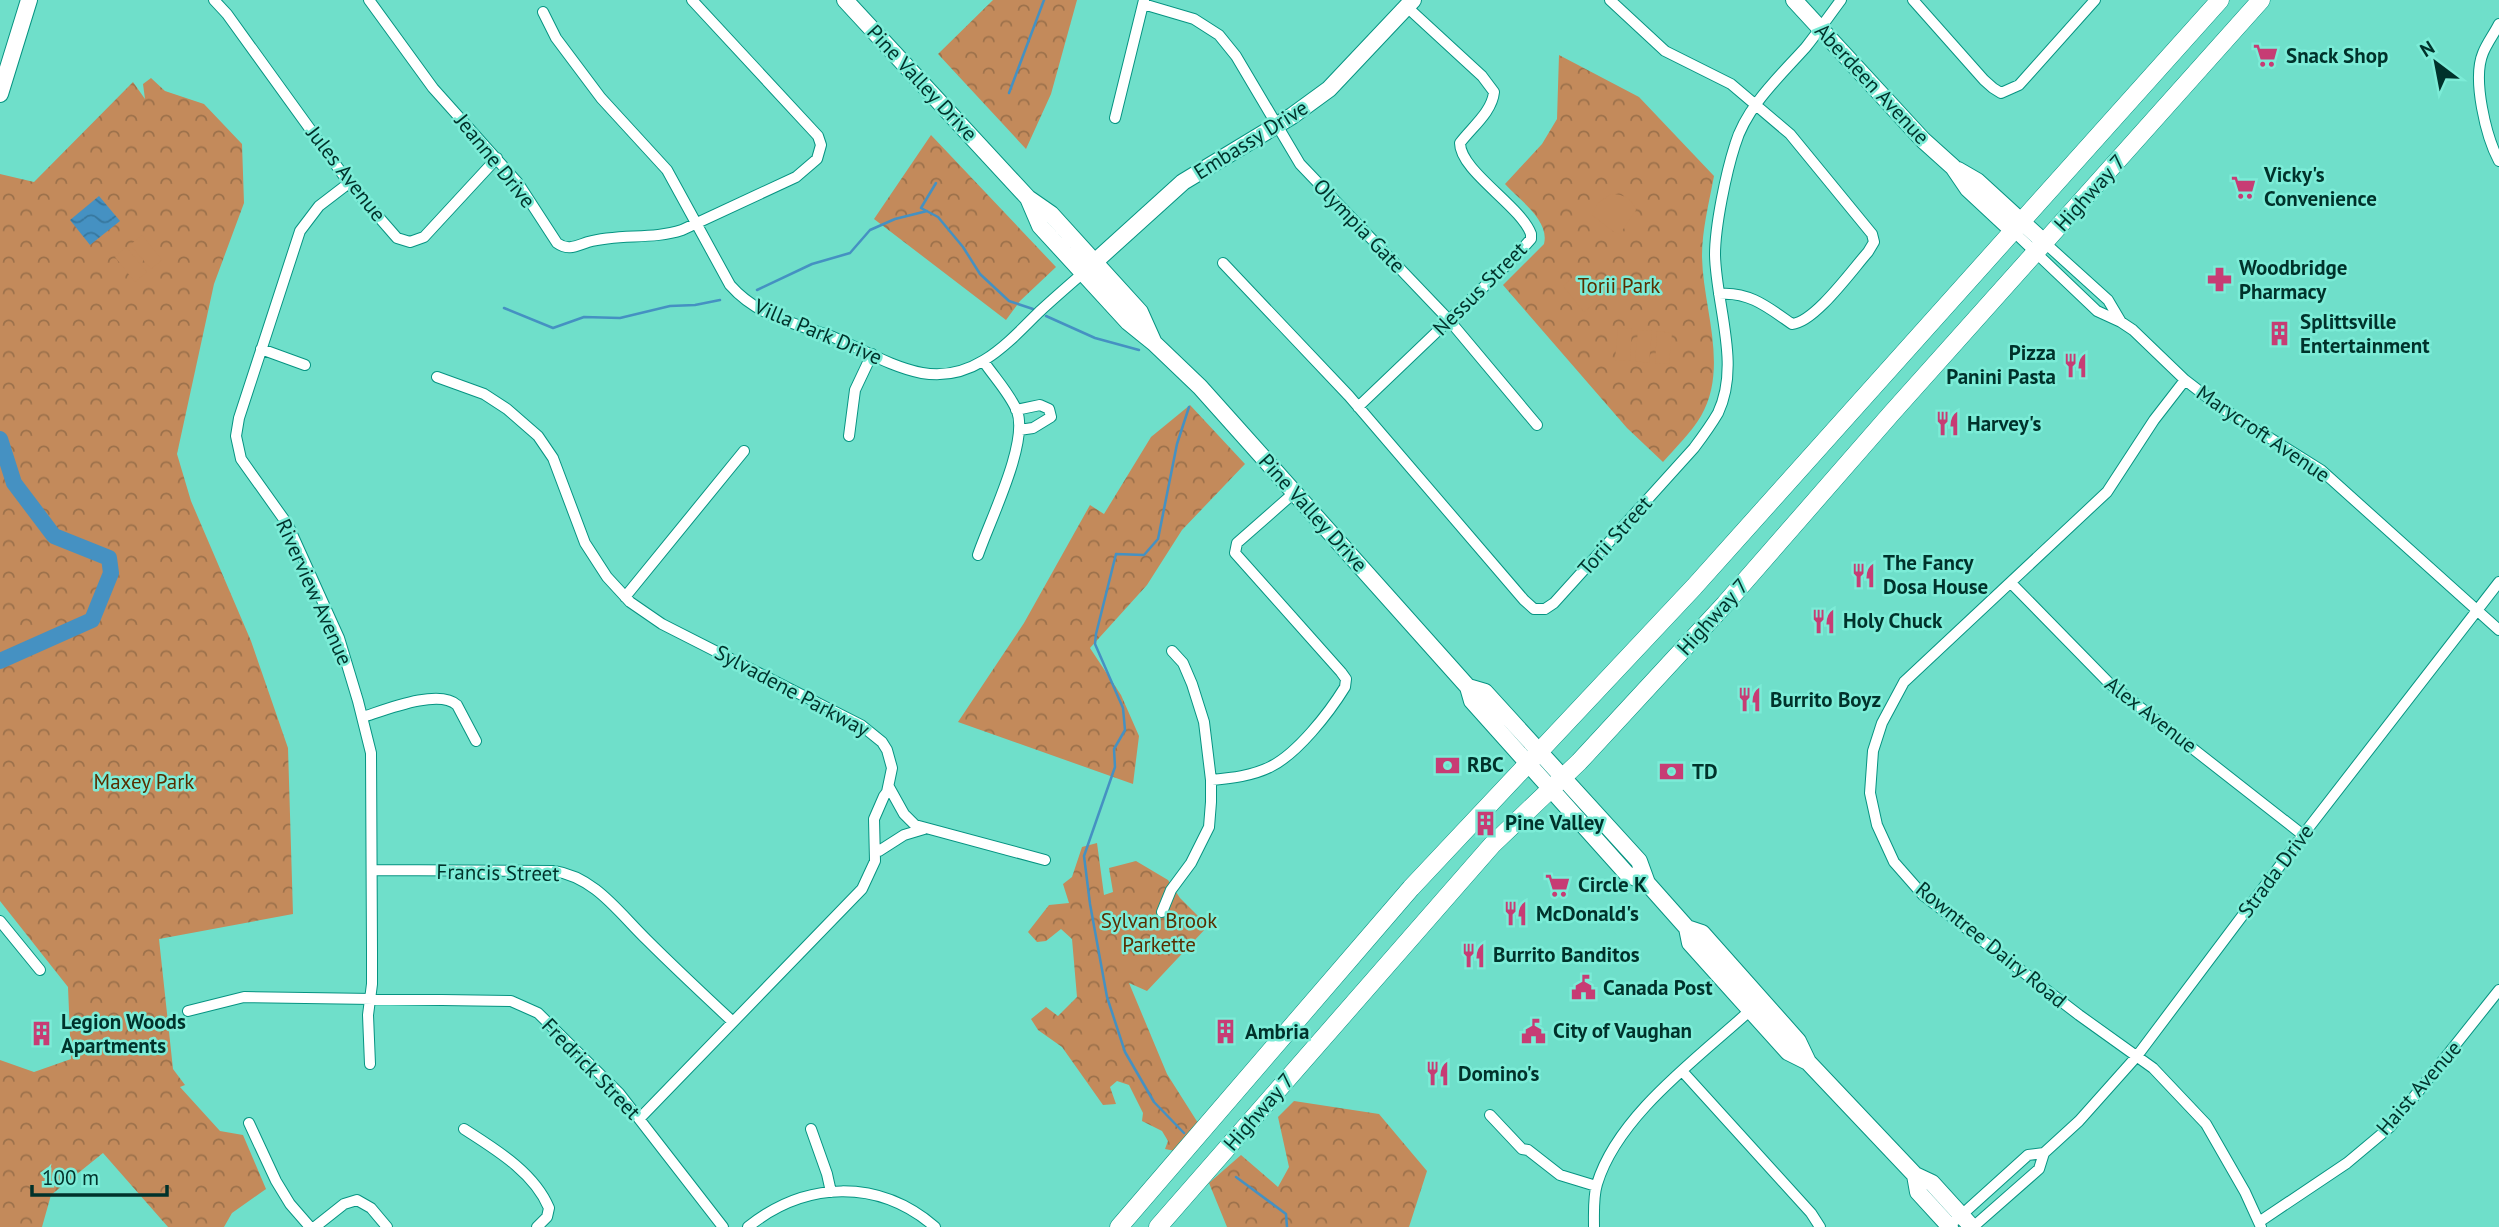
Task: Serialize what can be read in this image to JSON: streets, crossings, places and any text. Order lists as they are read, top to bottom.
{
  "streets": {
    "main road": [
      "Pine Valley Drive",
      "Aberdeen Avenue",
      "Embassy Drive",
      "Highway 7"
    ],
    "street": [
      "Jeanne Drive",
      "Jules Avenue",
      "Olympia Gate",
      "Nessus Street",
      "Villa Park Drive",
      "Marycroft Avenue",
      "Torii Street",
      "Riverview Avenue",
      "Sylvadene Parkway",
      "Alex Avenue",
      "Strada Drive",
      "Francis Street",
      "Rowntree Dairy Road",
      "Fredrick Street",
      "Haist Avenue"
    ]
  },
  "crossings": [
    ["Pine Valley Drive", "Embassy Drive"],
    ["Pine Valley Drive", "Highway 7"],
    ["Pine Valley Drive", "Villa Park Drive"],
    ["Pine Valley Drive", "Strada Drive"],
    ["Aberdeen Avenue", "Highway 7"],
    ["Aberdeen Avenue", "Marycroft Avenue"],
    ["Aberdeen Avenue", "Torii Street"],
    ["Embassy Drive", "Olympia Gate"],
    ["Embassy Drive", "Nessus Street"],
    ["Embassy Drive", "Villa Park Drive"],
    ["Jeanne Drive", "Jules Avenue"],
    ["Jeanne Drive", "Villa Park Drive"],
    ["Jules Avenue", "Riverview Avenue"],
    ["Highway 7", "Marycroft Avenue"],
    ["Olympia Gate", "Nessus Street"],
    ["Nessus Street", "Torii Street"],
    ["Marycroft Avenue", "Strada Drive"],
    ["Marycroft Avenue", "Rowntree Dairy Road"],
    ["Riverview Avenue", "Francis Street"],
    ["Riverview Avenue", "Fredrick Street"],
    ["Sylvadene Parkway", "Francis Street"],
    ["Sylvadene Parkway", "Fredrick Street"],
    ["Alex Avenue", "Strada Drive"],
    ["Alex Avenue", "Rowntree Dairy Road"],
    ["Strada Drive", "Rowntree Dairy Road"],
    ["Rowntree Dairy Road", "Haist Avenue"]
  ],
  "parks": ["Torii Park", "Maxey Park", "Sylvan Brook Parkette"],
  "places": {
    "supermarket": ["Snack Shop", "Vicky's Convenience", "Circle K"],
    "pharmacy": ["Woodbridge Pharmacy"],
    "building": [
      "Splittsville Entertainment",
      "Pine Valley",
      "Ambria",
      "Legion Woods Apartments"
    ],
    "restaurant": [
      "Pizza Panini Pasta",
      "Harvey's",
      "The Fancy Dosa House",
      "Holy Chuck",
      "Burrito Boyz",
      "McDonald's",
      "Burrito Banditos",
      "Domino's"
    ],
    "bank": ["RBC", "TD"],
    "public building": ["Canada Post", "City of Vaughan"]
  },
  "scale_bar": "100 m",
  "north": "top left"
}
